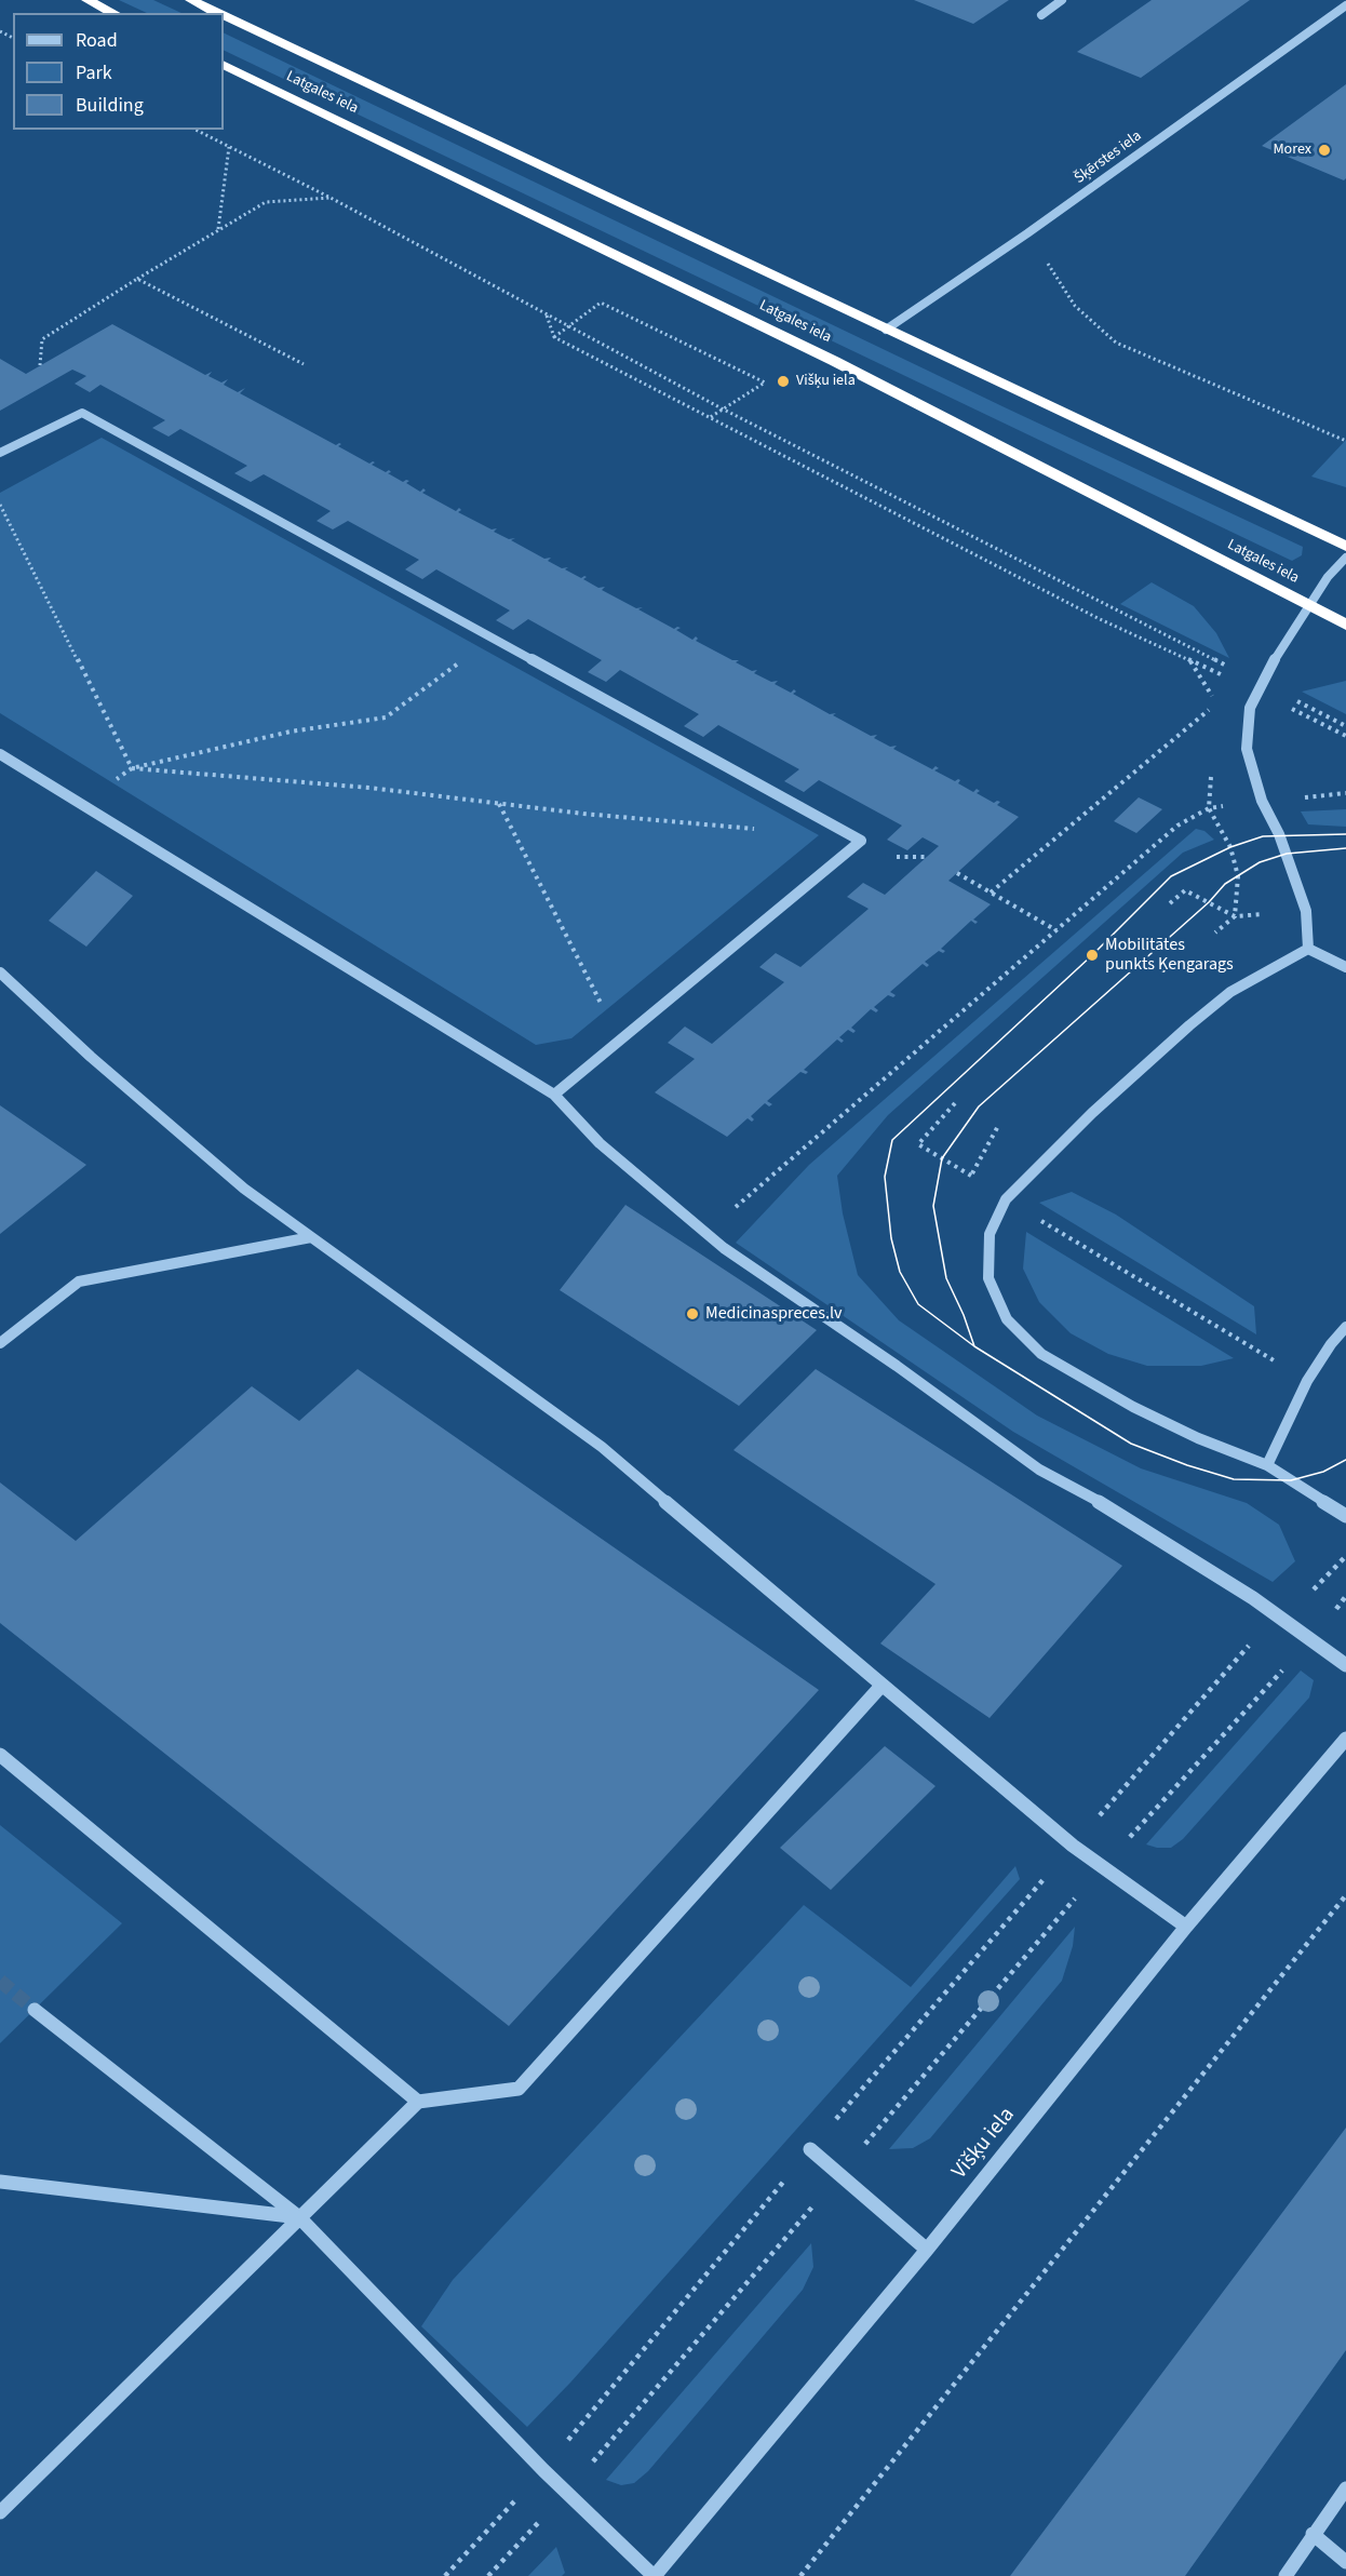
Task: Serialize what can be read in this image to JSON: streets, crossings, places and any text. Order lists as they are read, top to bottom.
{
  "streets": {
    "highway": ["Latgales iela"],
    "street": ["Šķērstes iela", "Višķu iela"]
  },
  "crossings": [
    ["Latgales iela", "Šķērstes iela"]
  ],
  "places": [
    "Morex",
    "Višķu iela",
    "Mobilitātes punkts Ķengarags",
    "Medicinaspreces.lv"
  ],
  "legend": ["Road", "Park", "Building"]
}
